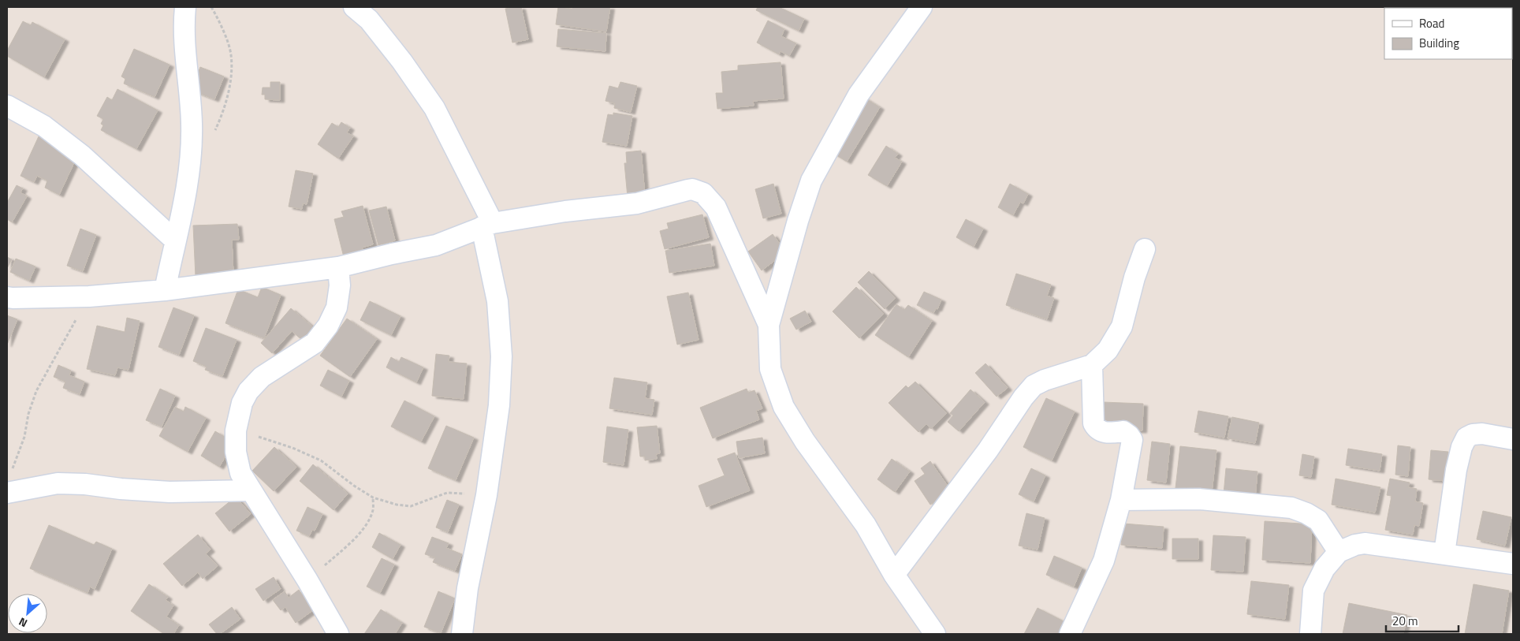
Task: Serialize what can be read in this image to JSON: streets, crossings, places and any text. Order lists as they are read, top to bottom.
{
  "legend": ["Road", "Building"],
  "scale_bar": "20 m",
  "north": "bottom left"
}
